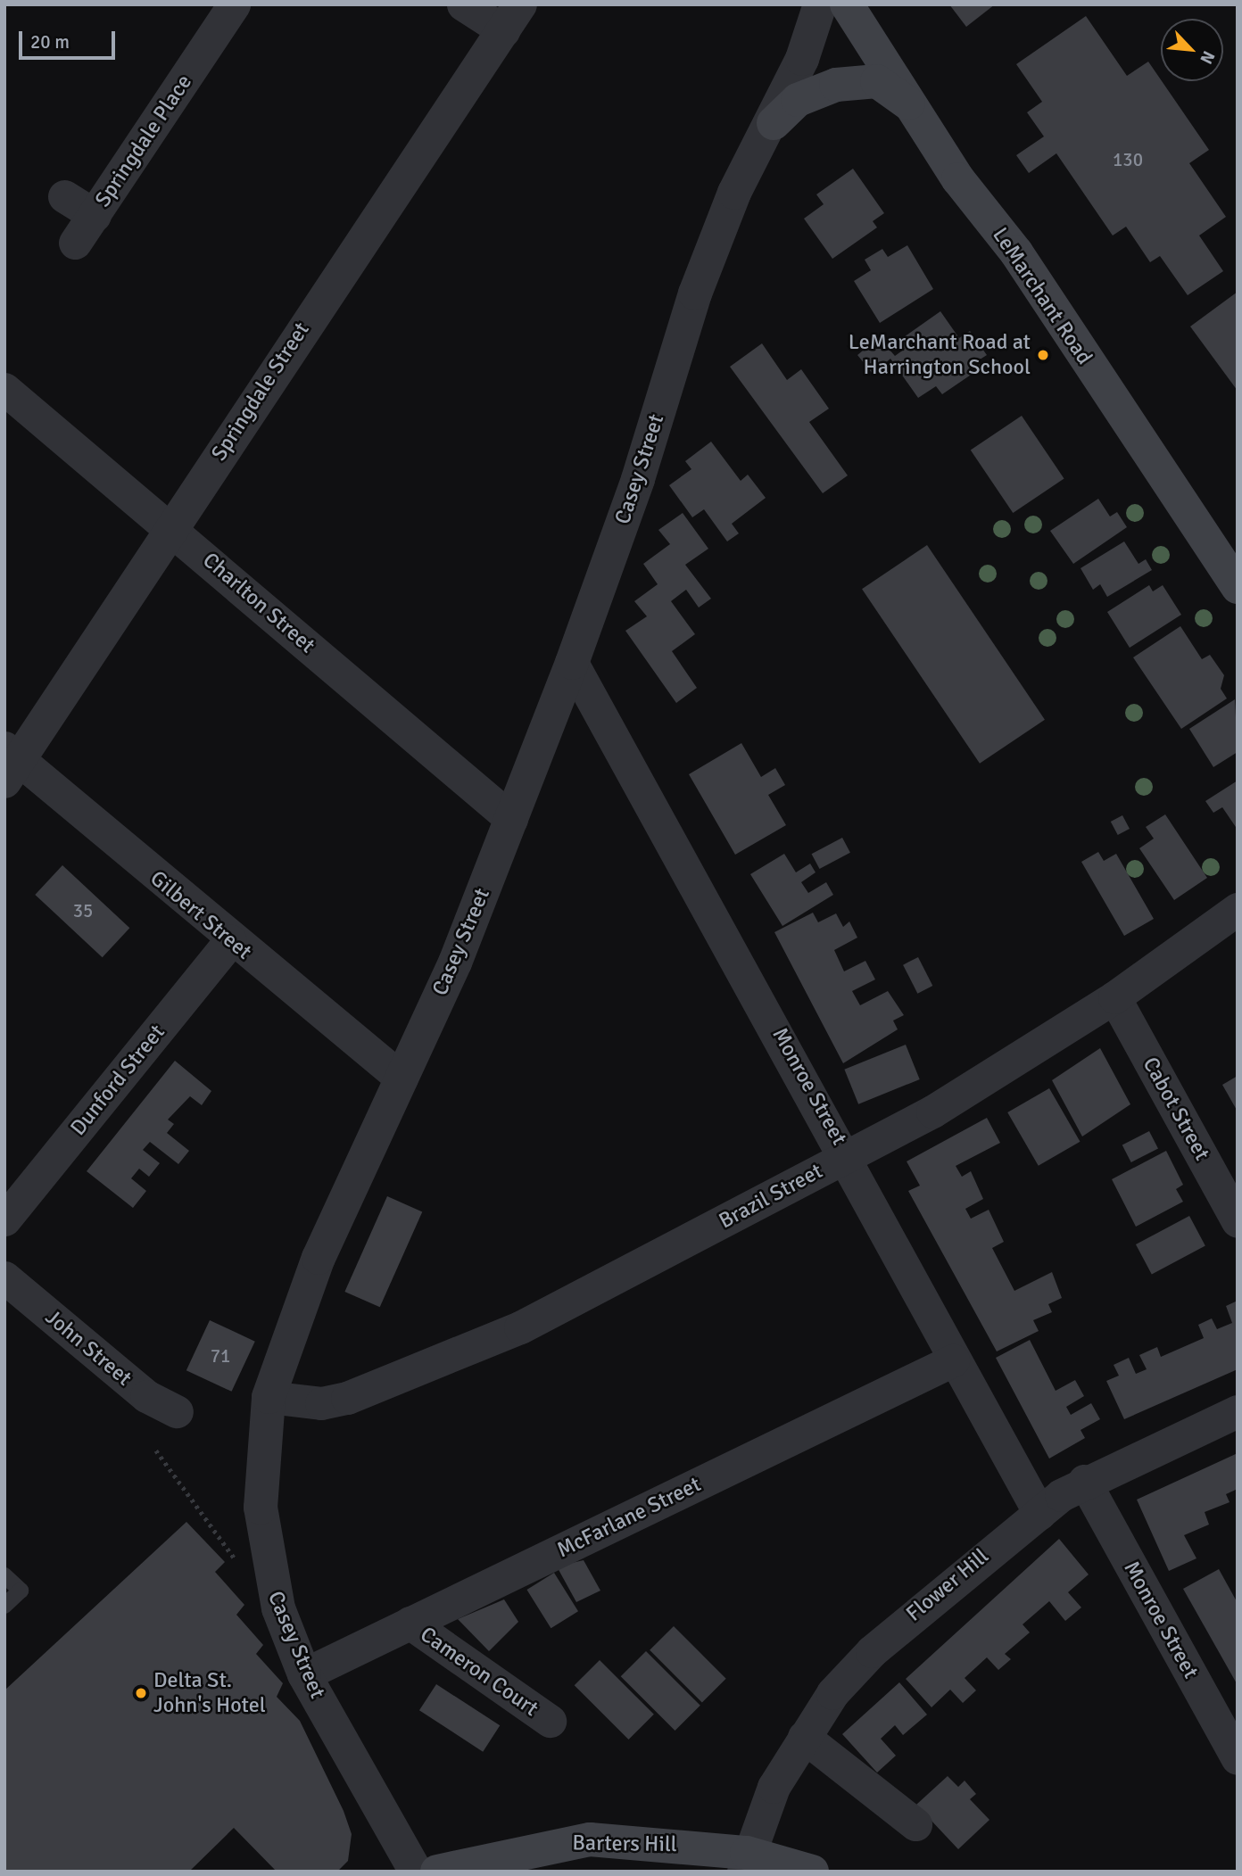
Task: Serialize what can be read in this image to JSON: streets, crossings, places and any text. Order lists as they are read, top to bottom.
{
  "streets": {
    "main road": ["LeMarchant Road", "Barters Hill"],
    "street": [
      "Springdale Place",
      "Springdale Street",
      "Casey Street",
      "Charlton Street",
      "Gilbert Street",
      "Dunford Street",
      "Monroe Street",
      "Cabot Street",
      "Brazil Street",
      "John Street",
      "McFarlane Street",
      "Flower Hill",
      "Cameron Court"
    ]
  },
  "crossings": [
    ["Springdale Street", "Charlton Street"],
    ["Springdale Street", "Gilbert Street"],
    ["Casey Street", "Charlton Street"],
    ["Casey Street", "Gilbert Street"],
    ["Casey Street", "Monroe Street"],
    ["Casey Street", "Brazil Street"],
    ["Casey Street", "McFarlane Street"],
    ["Gilbert Street", "Dunford Street"],
    ["Monroe Street", "Brazil Street"],
    ["Monroe Street", "McFarlane Street"],
    ["Monroe Street", "Flower Hill"],
    ["Cabot Street", "Brazil Street"],
    ["McFarlane Street", "Cameron Court"],
    ["Flower Hill", "Barters Hill"]
  ],
  "places": ["LeMarchant Road at Harrington School", "Delta St. John's Hotel"],
  "house_numbers": ["130", "35", "71"],
  "scale_bar": "20 m",
  "north": "bottom right"
}
